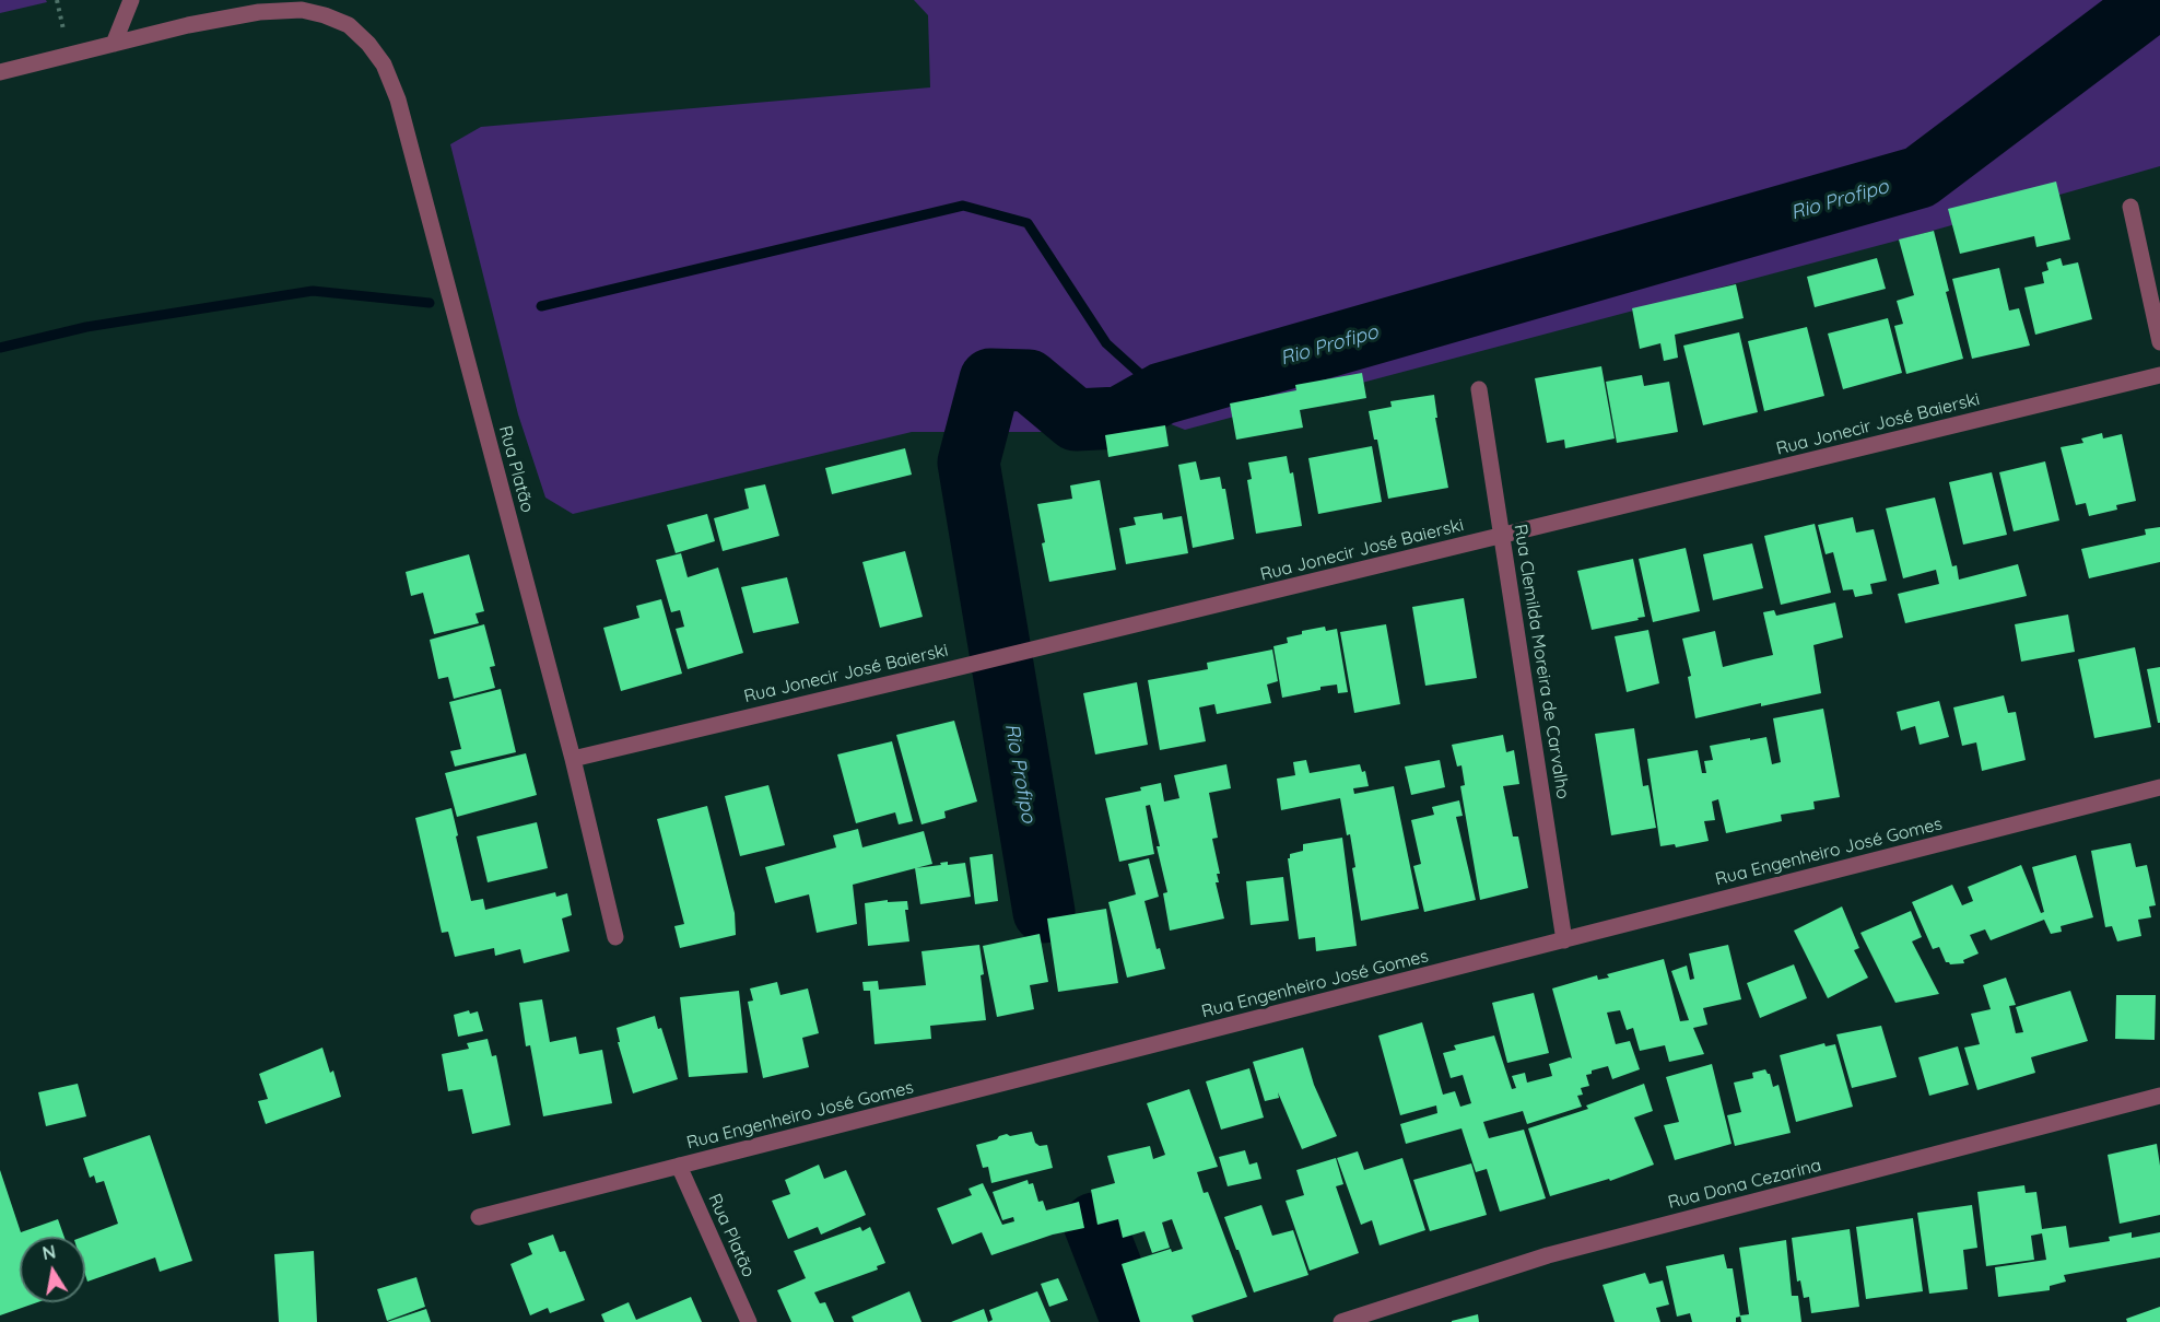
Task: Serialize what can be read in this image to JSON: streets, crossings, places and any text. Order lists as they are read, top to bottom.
{
  "streets": {
    "street": [
      "Rua Jonecir José Baierski",
      "Rua Platão",
      "Rua Clemilda Moreira de Carvalho",
      "Rua Engenheiro José Gomes",
      "Rua Dona Cezarina"
    ]
  },
  "crossings": [
    ["Rua Jonecir José Baierski", "Rua Platão"],
    ["Rua Jonecir José Baierski", "Rua Clemilda Moreira de Carvalho"],
    ["Rua Platão", "Rua Engenheiro José Gomes"],
    ["Rua Clemilda Moreira de Carvalho", "Rua Engenheiro José Gomes"]
  ],
  "water": ["Rio Profipo"],
  "north": "top"
}
